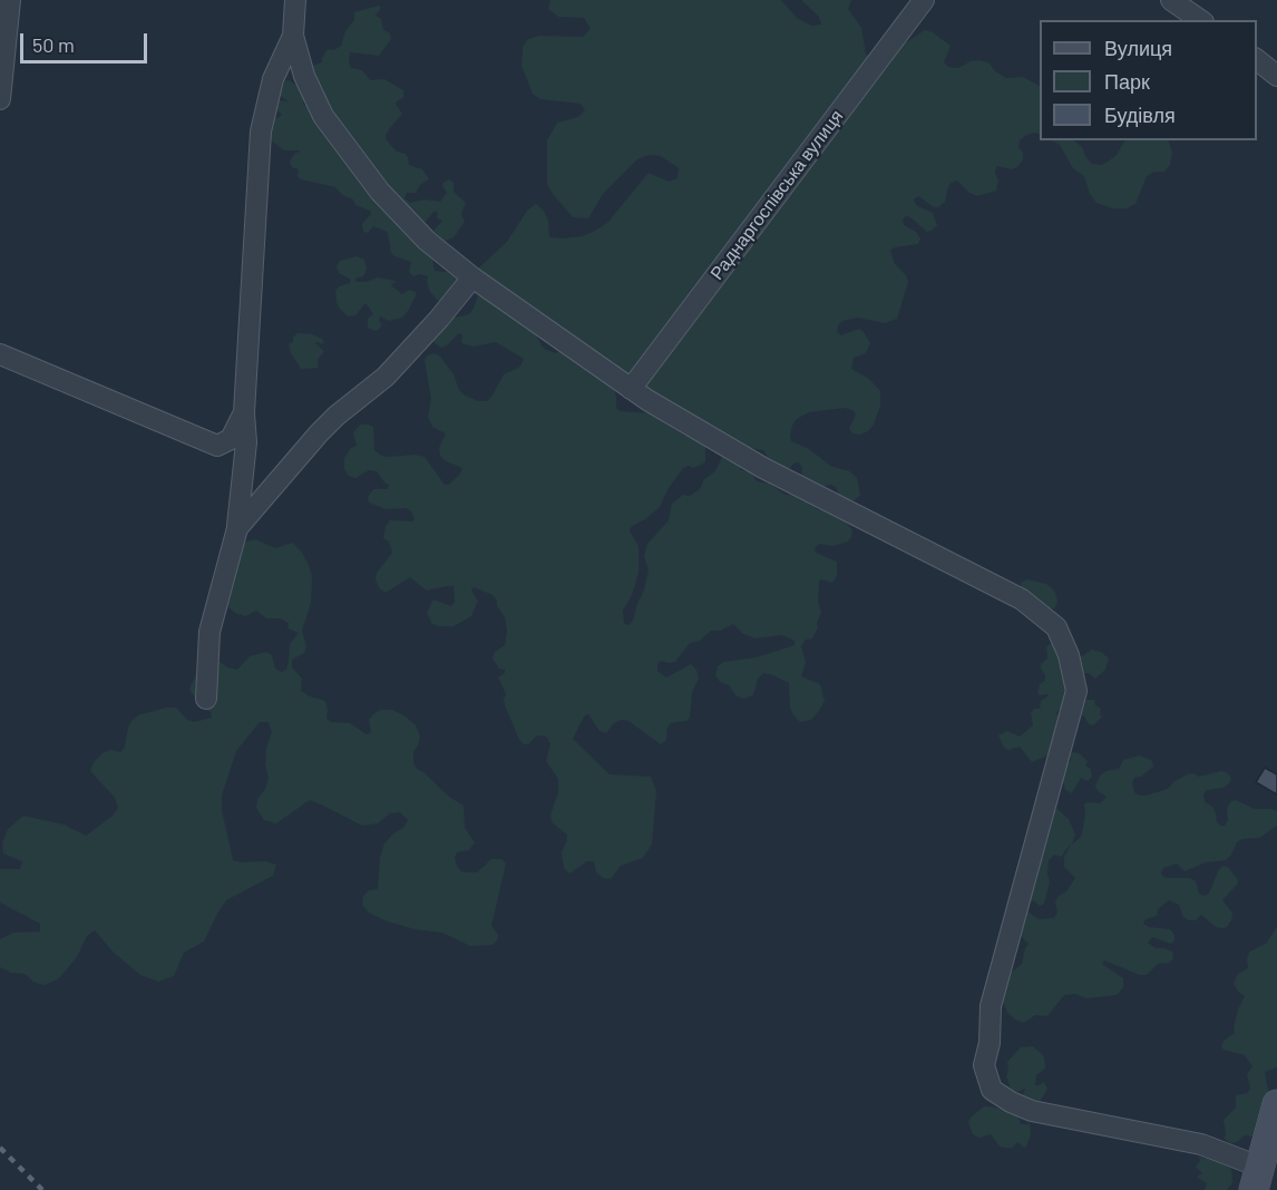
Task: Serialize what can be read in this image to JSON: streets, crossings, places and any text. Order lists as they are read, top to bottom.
{
  "streets": {
    "street": ["Раднаргоспівська вулиця"]
  },
  "legend": ["Вулиця", "Парк", "Будівля"],
  "scale_bar": "50 m"
}
